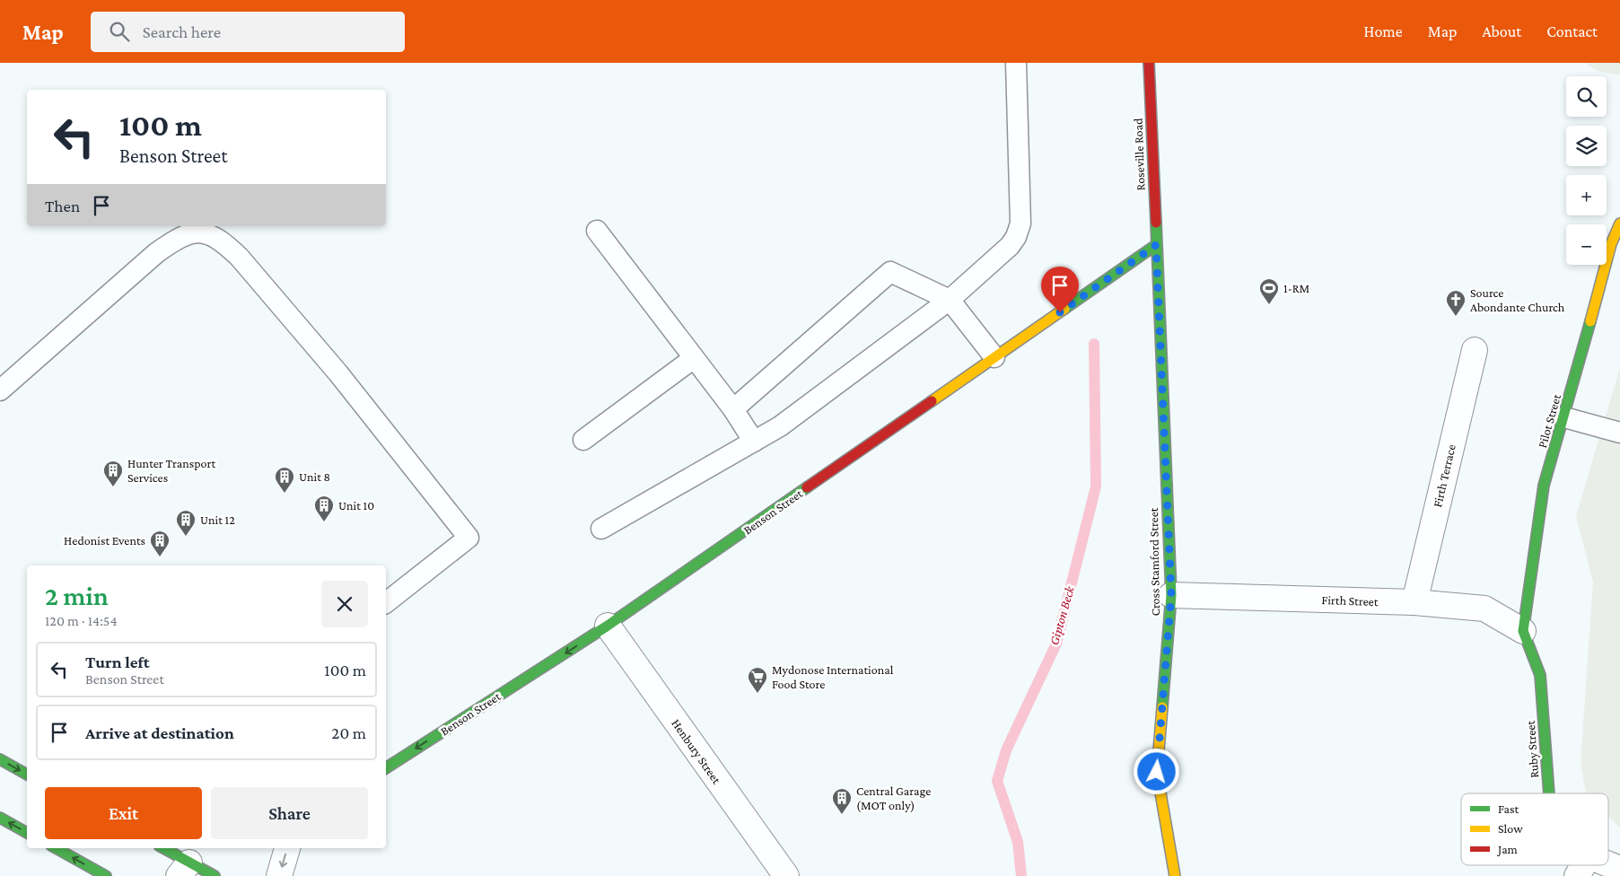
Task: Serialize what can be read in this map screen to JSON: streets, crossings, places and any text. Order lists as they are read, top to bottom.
{
  "streets": {
    "main road": [
      "Roseville Road",
      "Pilot Street",
      "Benson Street",
      "Cross Stamford Street",
      "Ruby Street"
    ],
    "street": ["Firth Terrace", "Firth Street", "Henbury Street"]
  },
  "crossings": [
    ["Roseville Road", "Benson Street"],
    ["Roseville Road", "Cross Stamford Street"],
    ["Pilot Street", "Firth Street"],
    ["Pilot Street", "Ruby Street"],
    ["Firth Terrace", "Firth Street"],
    ["Benson Street", "Cross Stamford Street"],
    ["Benson Street", "Henbury Street"],
    ["Cross Stamford Street", "Firth Street"],
    ["Firth Street", "Ruby Street"]
  ],
  "water": ["Gipton Beck"],
  "places": {
    "sports": ["1-RM"],
    "church": ["Source Abondante Church"],
    "building": [
      "Hunter Transport Services",
      "Unit 8",
      "Unit 10",
      "Unit 12",
      "Hedonist Events",
      "Central Garage (MOT only)"
    ],
    "supermarket": ["Mydonose International Food Store"]
  },
  "legend": ["Fast", "Slow", "Jam"],
  "page": {
    "header": "Map",
    "search": "Search here",
    "nav": [
      "Home",
      "Map",
      "About",
      "Contact"
    ],
    "map_buttons": ["+", "−"],
    "turn": ["100 m", "Benson Street"],
    "then": "Then",
    "heading": ["2 min", "120 m · 14:54"],
    "list": [
      {
        "name": "Turn left",
        "note": "Benson Street",
        "value": "100 m"
      },
      {
        "name": "Arrive at destination",
        "value": "20 m"
      }
    ],
    "buttons": ["Exit", "Share"]
  }
}
